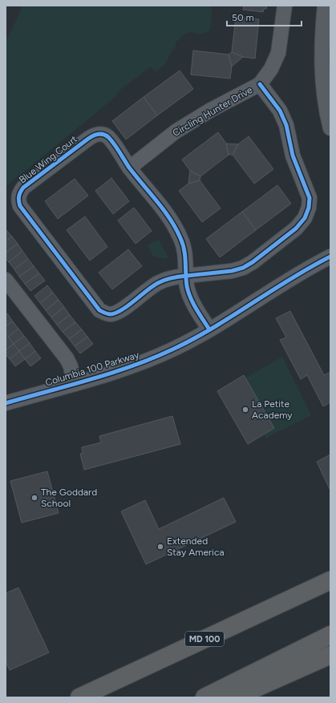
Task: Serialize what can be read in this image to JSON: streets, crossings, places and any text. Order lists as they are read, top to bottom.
{
  "streets": {
    "highway": ["MD 100"],
    "street": ["Circling Hunter Drive", "Blue Wing Court", "Columbia 100 Parkway"]
  },
  "crossings": [
    ["Circling Hunter Drive", "Blue Wing Court"],
    ["Blue Wing Court", "Columbia 100 Parkway"]
  ],
  "places": ["La Petite Academy", "The Goddard School", "Extended Stay America"],
  "scale_bar": "50 m"
}
